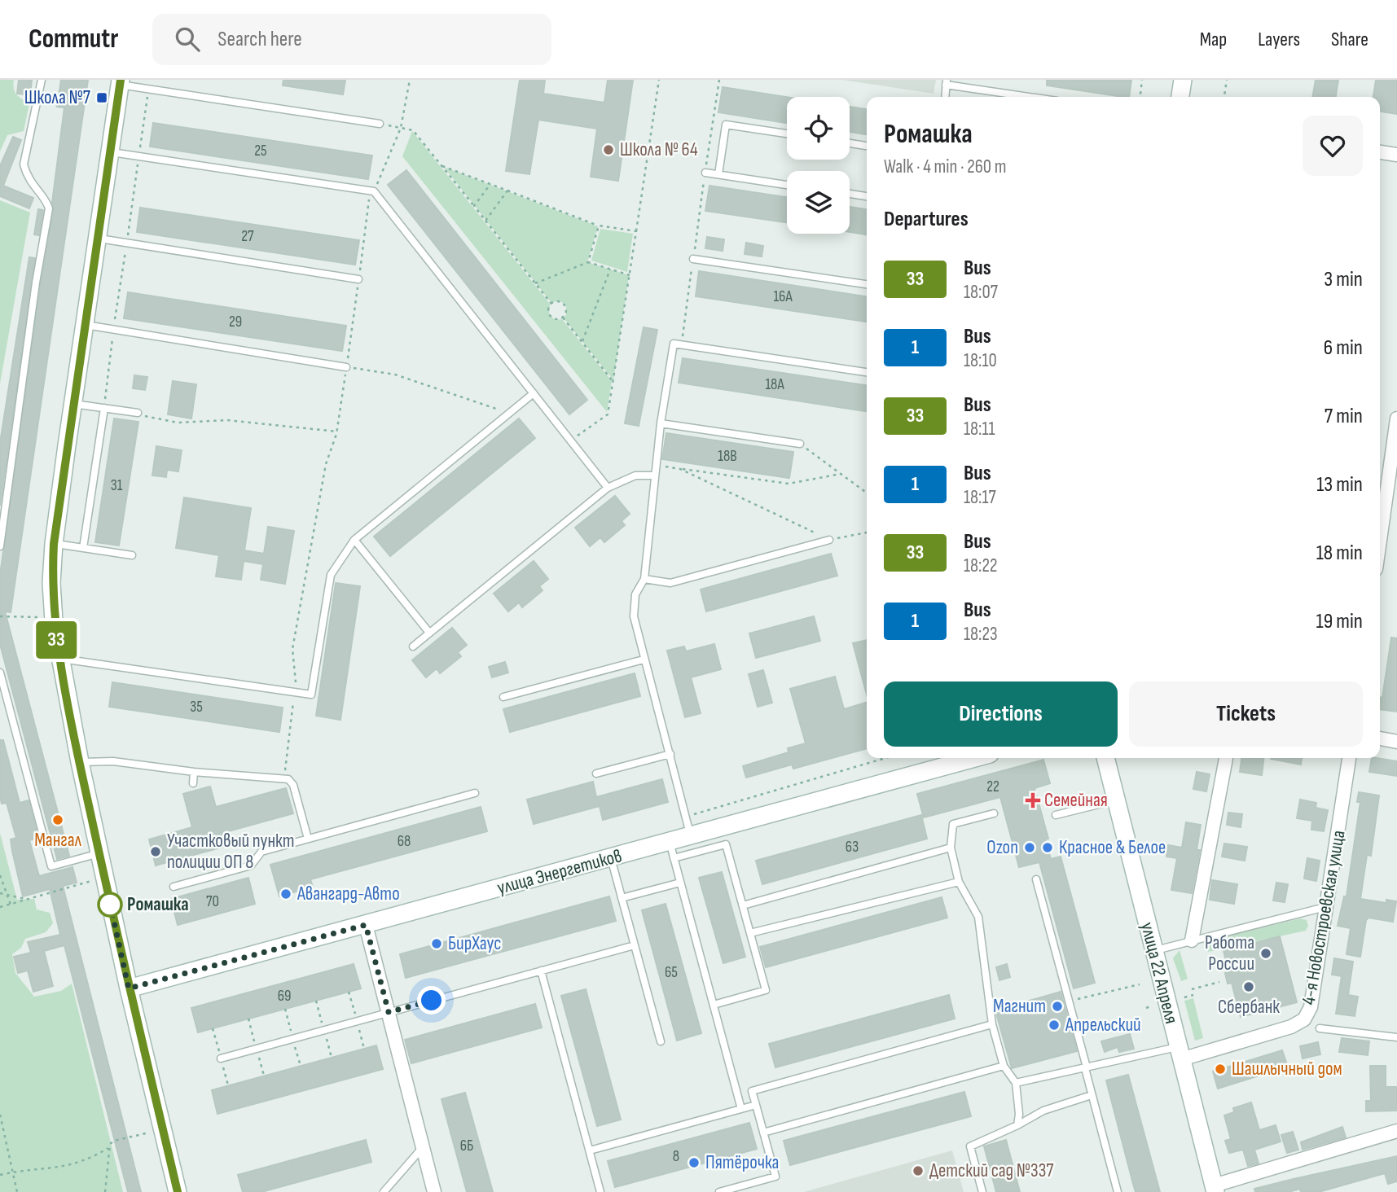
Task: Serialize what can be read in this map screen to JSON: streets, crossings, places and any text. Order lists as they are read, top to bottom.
{
  "streets": {
    "main road": ["улица Энергетиков", "улица 22 Апреля"],
    "street": ["4-я Новостроевская улица"]
  },
  "crossings": [
    ["4-я Новостроевская улица", "улица 22 Апреля"]
  ],
  "places": {
    "transit": ["Школа №7"],
    "other": [
      "Школа № 64",
      "Мангал",
      "Ozon",
      "Красное & Белое",
      "Участковый пункт полиции ОП 8",
      "Авангард-Авто",
      "Ромашка",
      "БирХаус",
      "Работа России",
      "Сбербанк",
      "Магнит",
      "Апрельский",
      "Шашлычный дом",
      "Пятёрочка",
      "Детский сад №337"
    ],
    "health": ["Семейная"]
  },
  "lines": ["bus line 33"],
  "house_numbers": [
    "25",
    "27",
    "16А",
    "29",
    "18А",
    "18В",
    "31",
    "35",
    "22",
    "68",
    "63",
    "70",
    "65",
    "69",
    "6Б",
    "8"
  ],
  "page": {
    "header": "Commutr",
    "search": "Search here",
    "nav": ["Map", "Layers", "Share"],
    "on_map": "33",
    "heading": [
      ["Ромашка", "Walk · 4 min · 260 m"],
      "Departures"
    ],
    "list": [
      {
        "mark": "33",
        "name": "Bus",
        "note": "18:07",
        "value": "3 min"
      },
      {
        "mark": "1",
        "name": "Bus",
        "note": "18:10",
        "value": "6 min"
      },
      {
        "mark": "33",
        "name": "Bus",
        "note": "18:11",
        "value": "7 min"
      },
      {
        "mark": "1",
        "name": "Bus",
        "note": "18:17",
        "value": "13 min"
      },
      {
        "mark": "33",
        "name": "Bus",
        "note": "18:22",
        "value": "18 min"
      },
      {
        "mark": "1",
        "name": "Bus",
        "note": "18:23",
        "value": "19 min"
      }
    ],
    "buttons": ["Directions", "Tickets"]
  }
}
